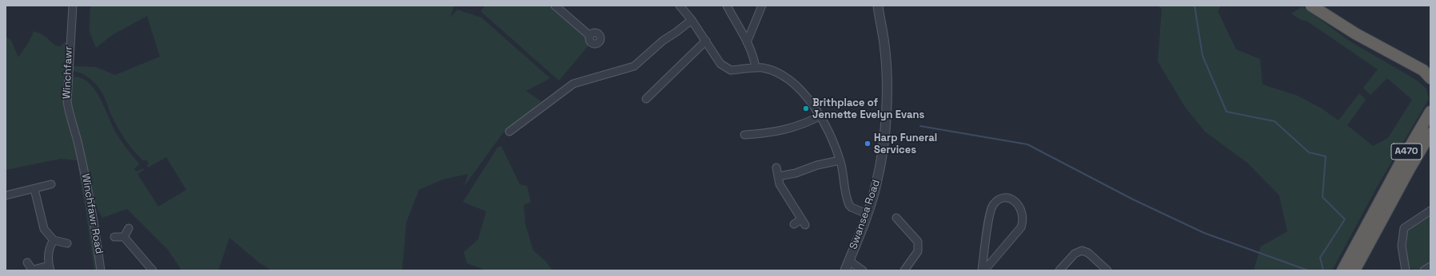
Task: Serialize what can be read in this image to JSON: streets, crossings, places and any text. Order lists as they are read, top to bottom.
{
  "streets": {
    "highway": ["A470"],
    "street": ["Winchfawr", "Winchfawr Road", "Swansea Road"]
  },
  "crossings": [
    ["Winchfawr", "Winchfawr Road"]
  ],
  "places": ["Brithplace of Jennette Evelyn Evans", "Harp Funeral Services"]
}
